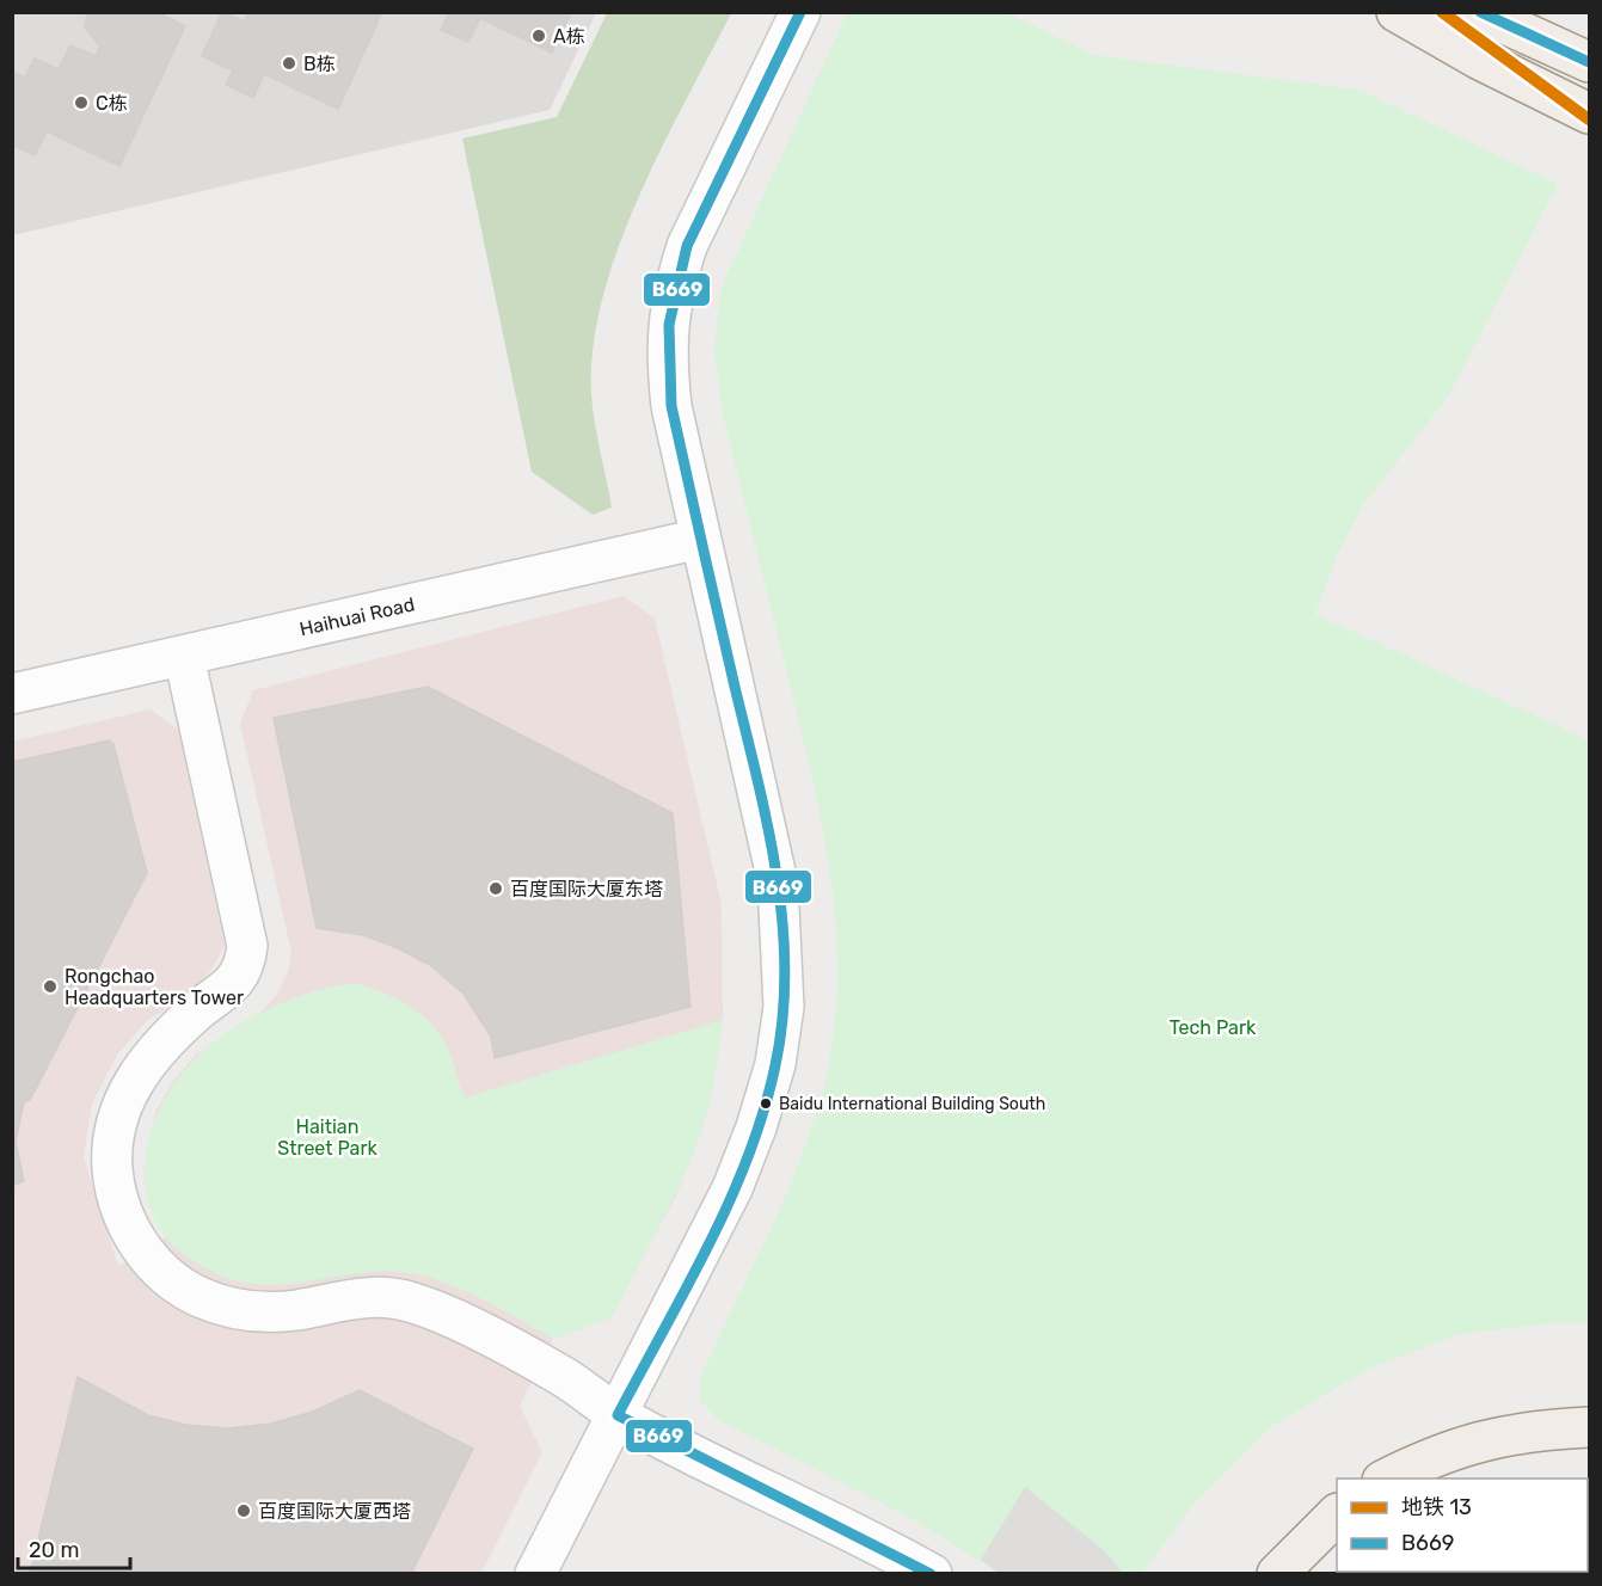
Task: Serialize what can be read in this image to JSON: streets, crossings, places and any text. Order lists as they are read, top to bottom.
{
  "streets": {
    "street": ["Haihuai Road"]
  },
  "parks": ["Tech Park", "Haitian Street Park"],
  "places": [
    "A栋",
    "B栋",
    "C栋",
    "百度国际大厦东塔",
    "Rongchao Headquarters Tower",
    "Baidu International Building South",
    "百度国际大厦西塔"
  ],
  "lines": ["metro line 13", "transit line B669"],
  "legend": ["地铁 13", "B669"],
  "scale_bar": "20 m"
}
